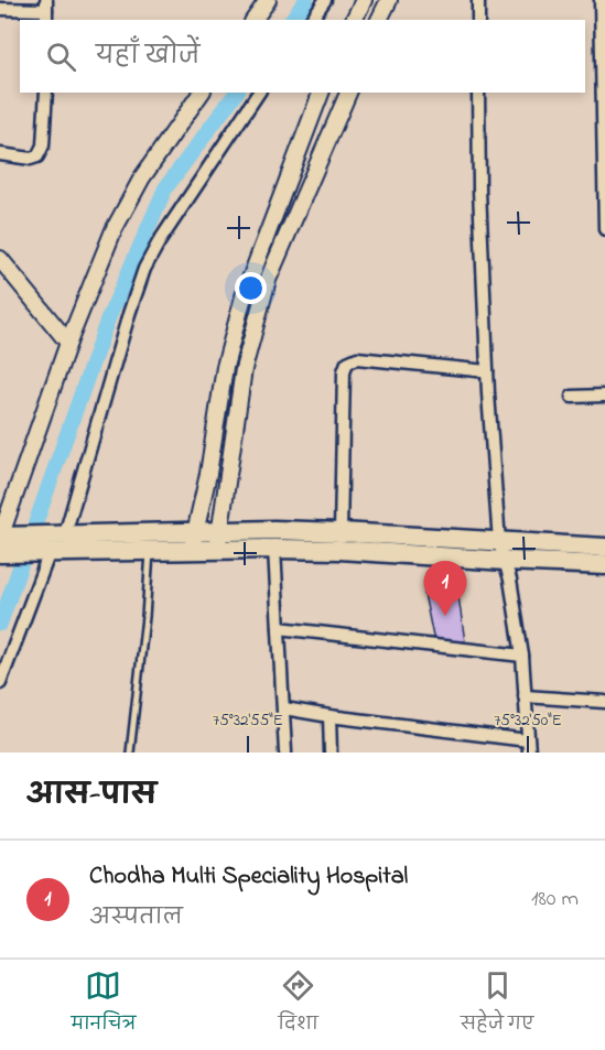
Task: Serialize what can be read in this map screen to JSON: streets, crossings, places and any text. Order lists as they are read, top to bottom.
{
  "page": {
    "search": "यहाँ खोजें",
    "pins": "1",
    "heading": "आस-पास",
    "list": [
      {
        "mark": "1",
        "name": "Chodha Multi Speciality Hospital",
        "note": "अस्पताल",
        "value": "180 m"
      }
    ],
    "nav": ["मानचित्र", "दिशा", "सहेजे गए"]
  },
  "coordinates": ["75°32'55\"E", "75°32'50\"E"]
}
